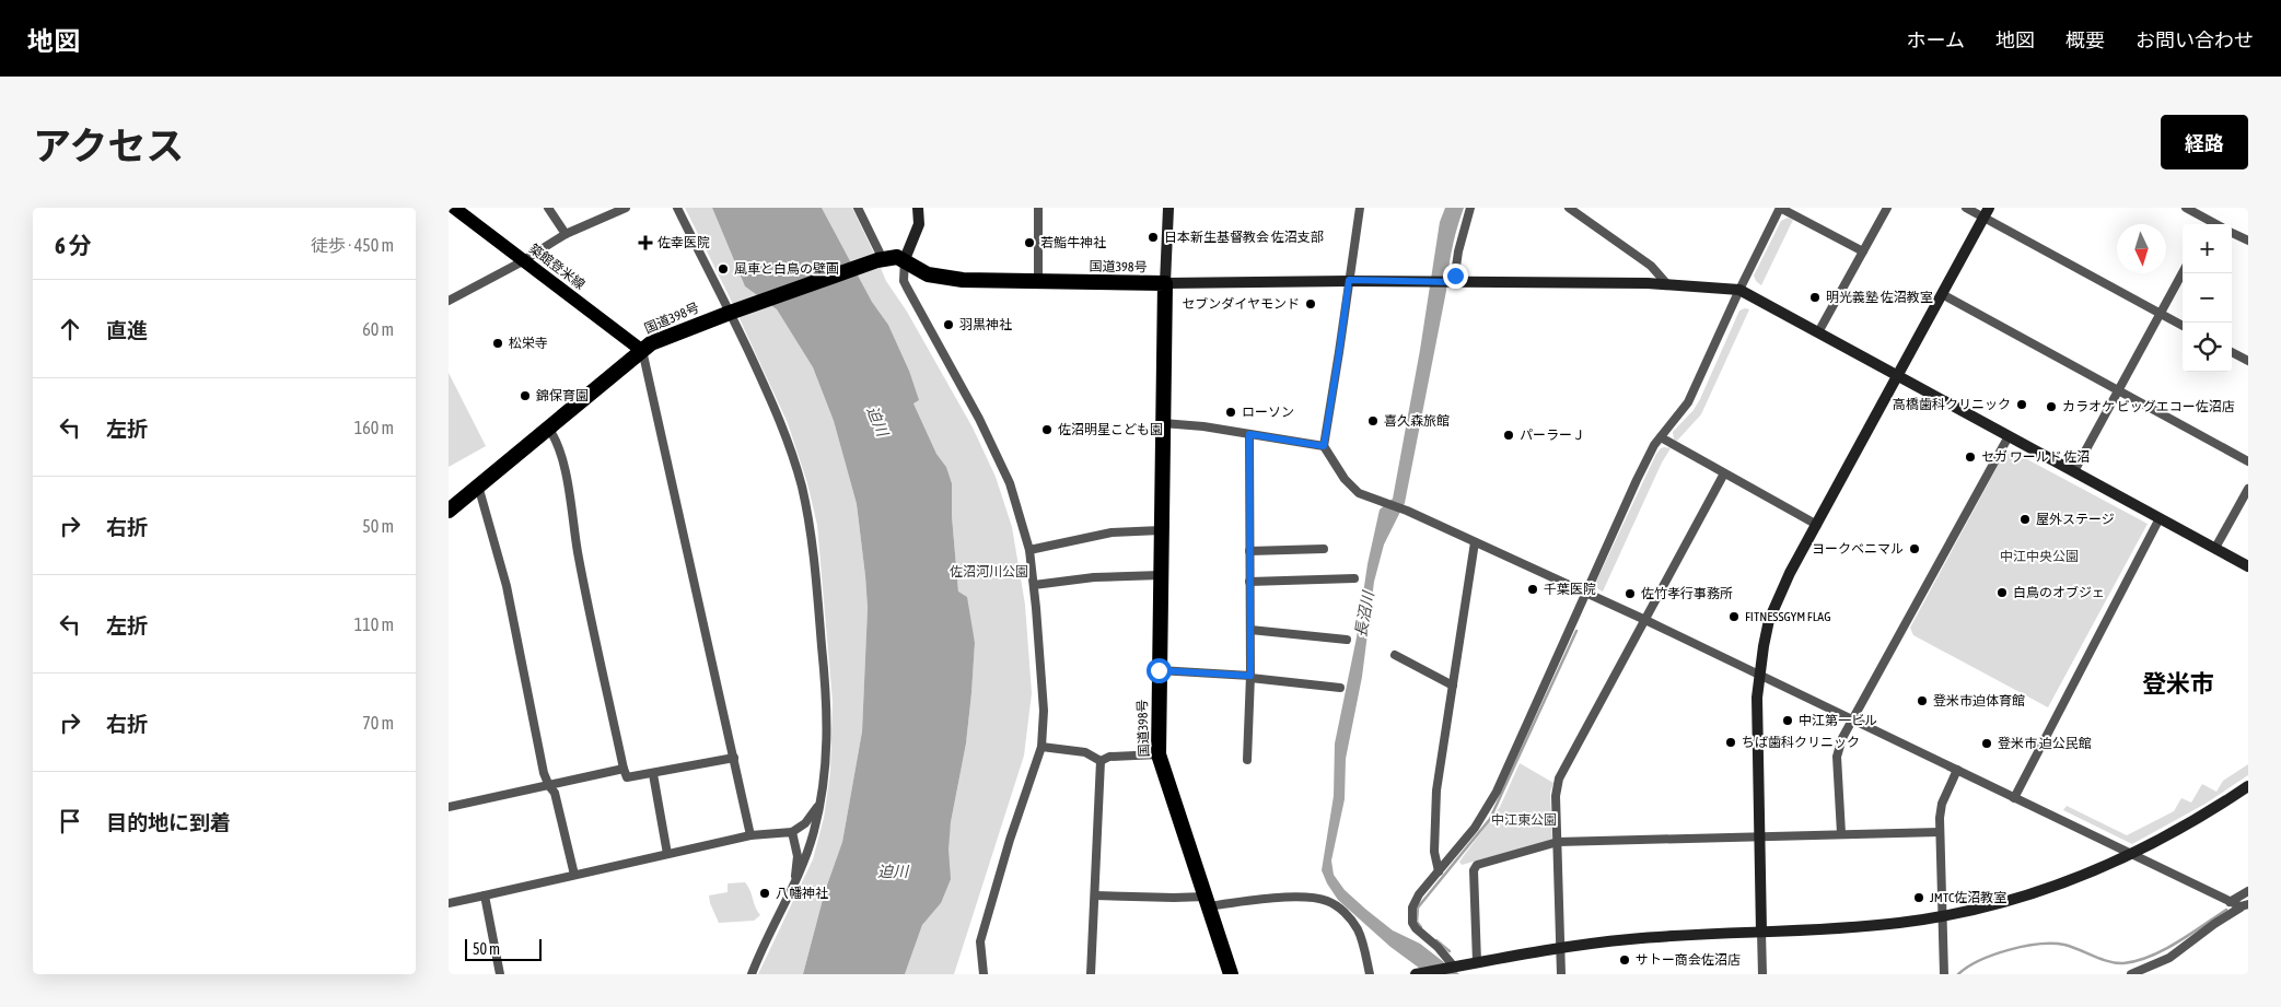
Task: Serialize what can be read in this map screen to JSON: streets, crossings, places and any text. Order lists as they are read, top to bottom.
{
  "streets": {
    "highway": ["国道398号"],
    "main road": ["築館登米線"]
  },
  "crossings": [
    ["築館登米線", "国道398号"]
  ],
  "districts": ["登米市"],
  "water": ["迫川", "長沼川"],
  "parks": ["中江中央公園", "佐沼河川公園", "中江東公園"],
  "places": {
    "other": [
      "日本新生基督教会 佐沼支部",
      "若鮨牛神社",
      "風車と白鳥の壁画",
      "明光義塾 佐沼教室",
      "セブンダイヤモンド",
      "羽黒神社",
      "松栄寺",
      "錦保育園",
      "高橋歯科クリニック",
      "カラオケ ビッグエコー佐沼店",
      "ローソン",
      "喜久森旅館",
      "佐沼明星こども園",
      "パーラーＪ",
      "セガ ワールド 佐沼",
      "屋外ステージ",
      "ヨークベニマル",
      "千葉医院",
      "白鳥のオブジェ",
      "佐竹孝行事務所",
      "FITNESSGYM FLAG",
      "登米市迫体育館",
      "中江第一ビル",
      "ちば歯科クリニック",
      "登米市 迫公民館",
      "八幡神社",
      "JMTC佐沼教室",
      "サトー商会佐沼店"
    ],
    "health": ["佐幸医院"]
  },
  "scale_bar": "50 m",
  "north": "bottom",
  "page": {
    "header": "地図",
    "nav": [
      "ホーム",
      "地図",
      "概要",
      "お問い合わせ"
    ],
    "title": "アクセス",
    "buttons": "経路",
    "heading": ["6 分", "徒歩 · 450 m"],
    "map_buttons": ["+", "−"],
    "list": [
      ["直進", "60 m"],
      ["左折", "160 m"],
      ["右折", "50 m"],
      ["左折", "110 m"],
      ["右折", "70 m"],
      "目的地に到着"
    ],
    "scale": "50 m"
  }
}
